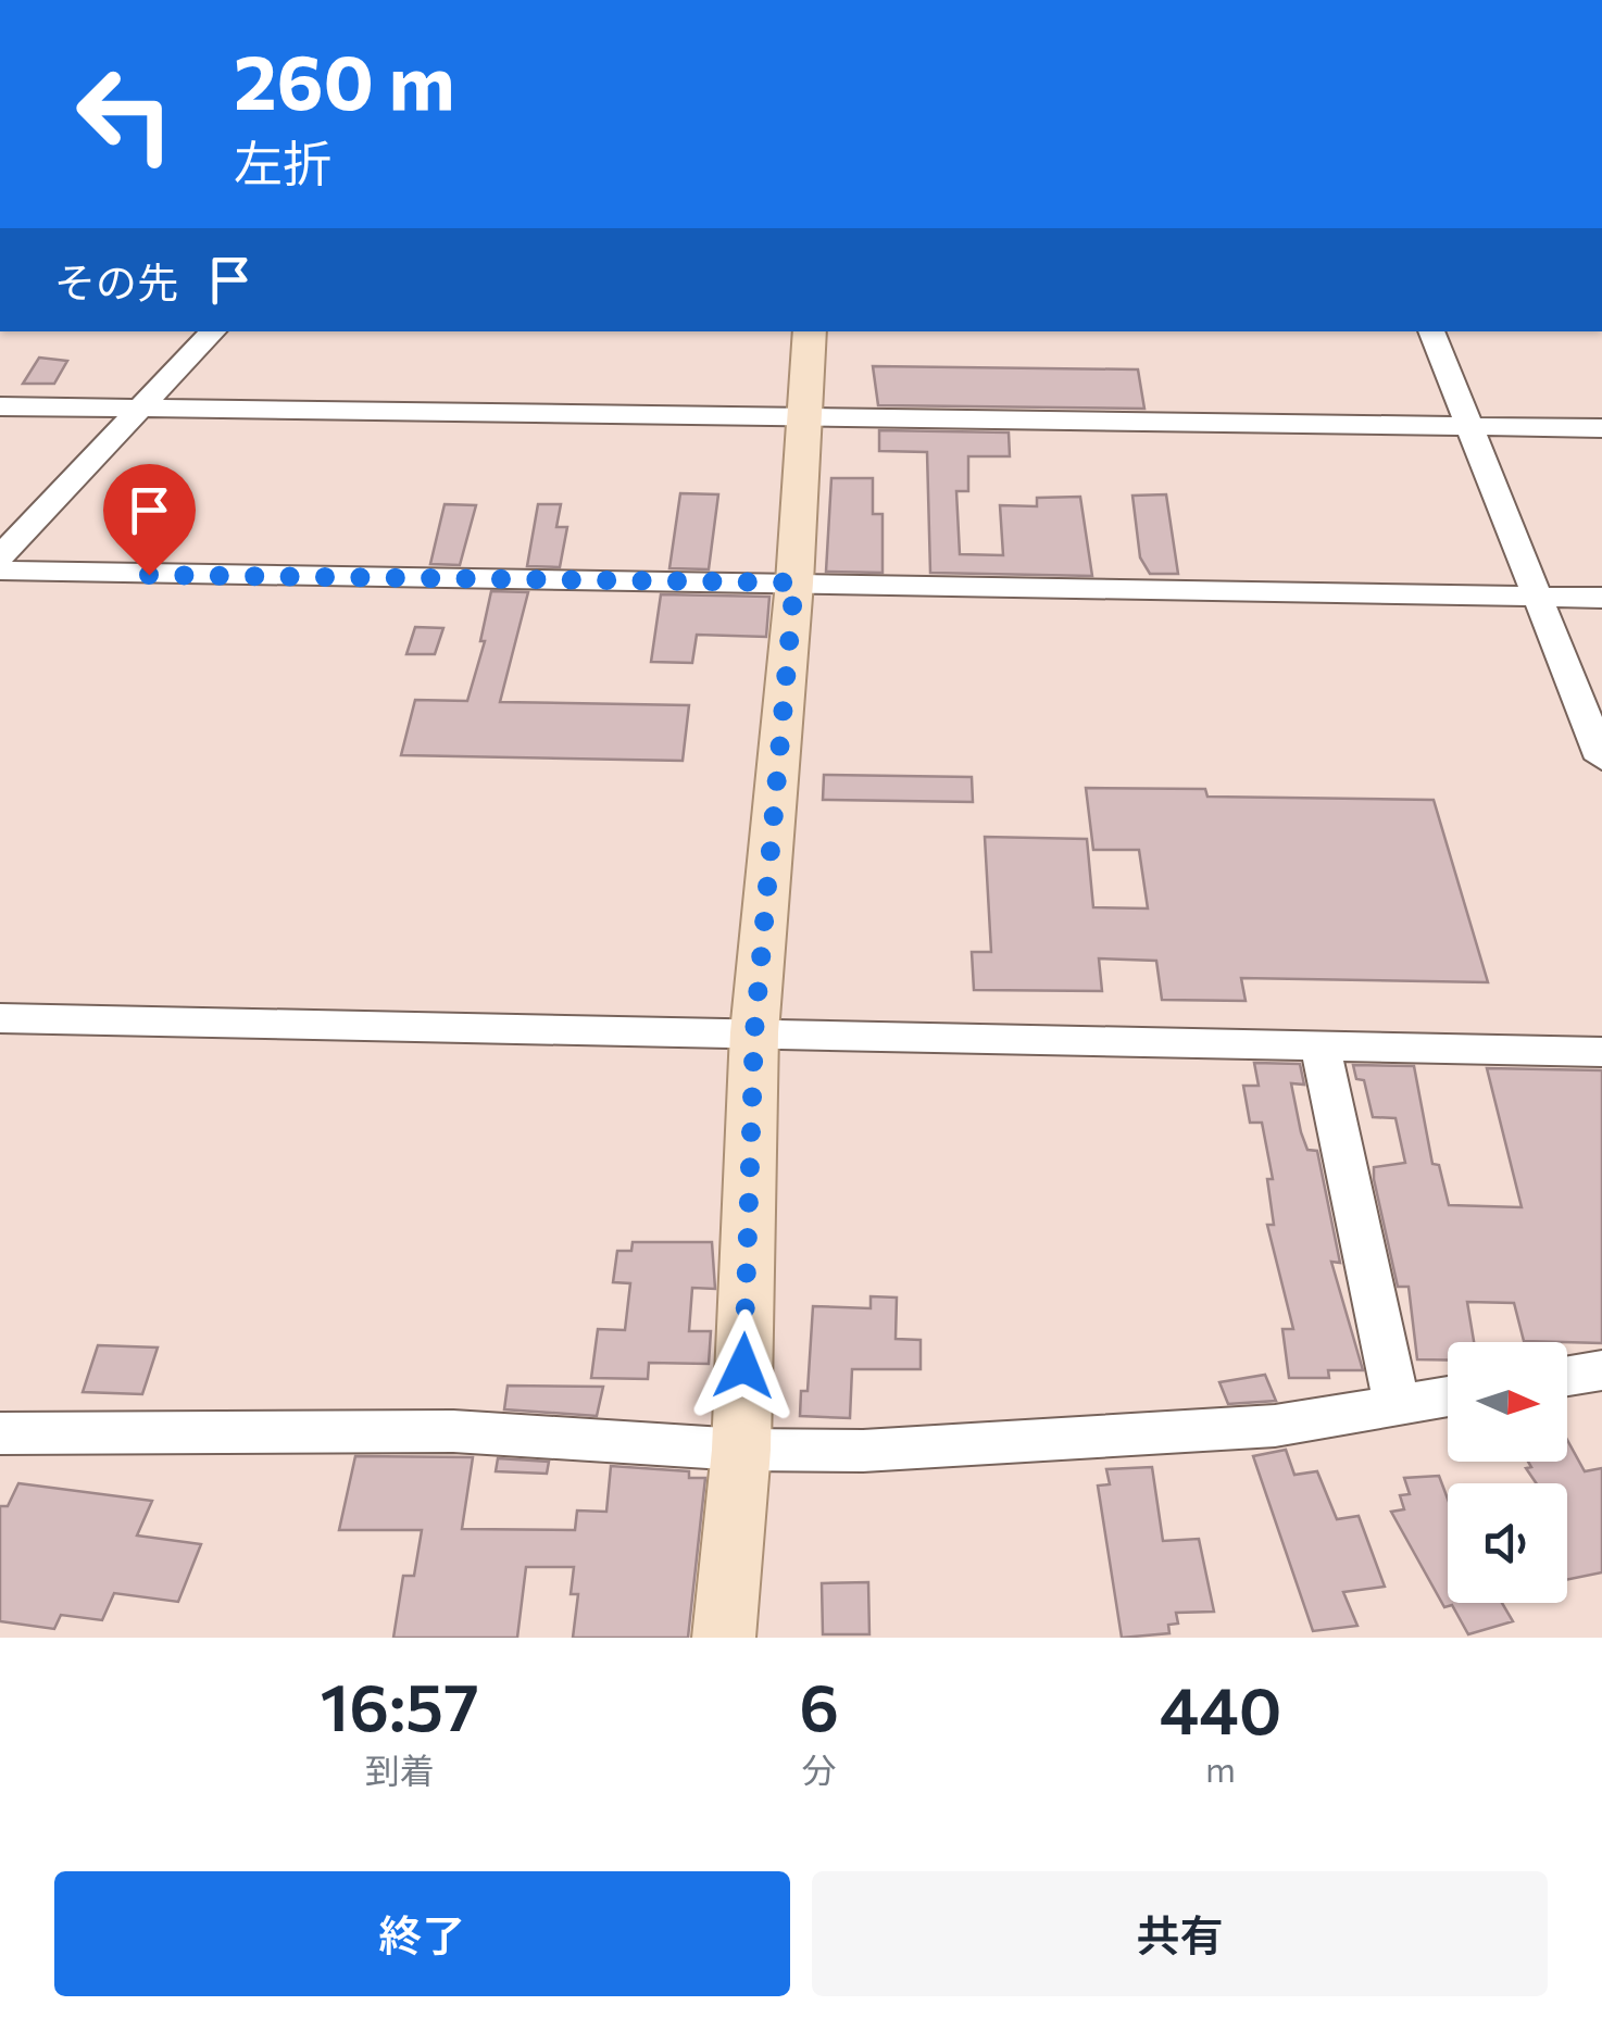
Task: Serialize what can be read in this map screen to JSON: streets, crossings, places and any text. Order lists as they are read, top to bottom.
{
  "north": "right",
  "page": {
    "turn": ["260 m", "左折"],
    "then": "その先",
    "eta": [
      "16:57",
      "到着",
      "6",
      "分",
      "440",
      "m"
    ],
    "buttons": ["終了", "共有"]
  }
}
